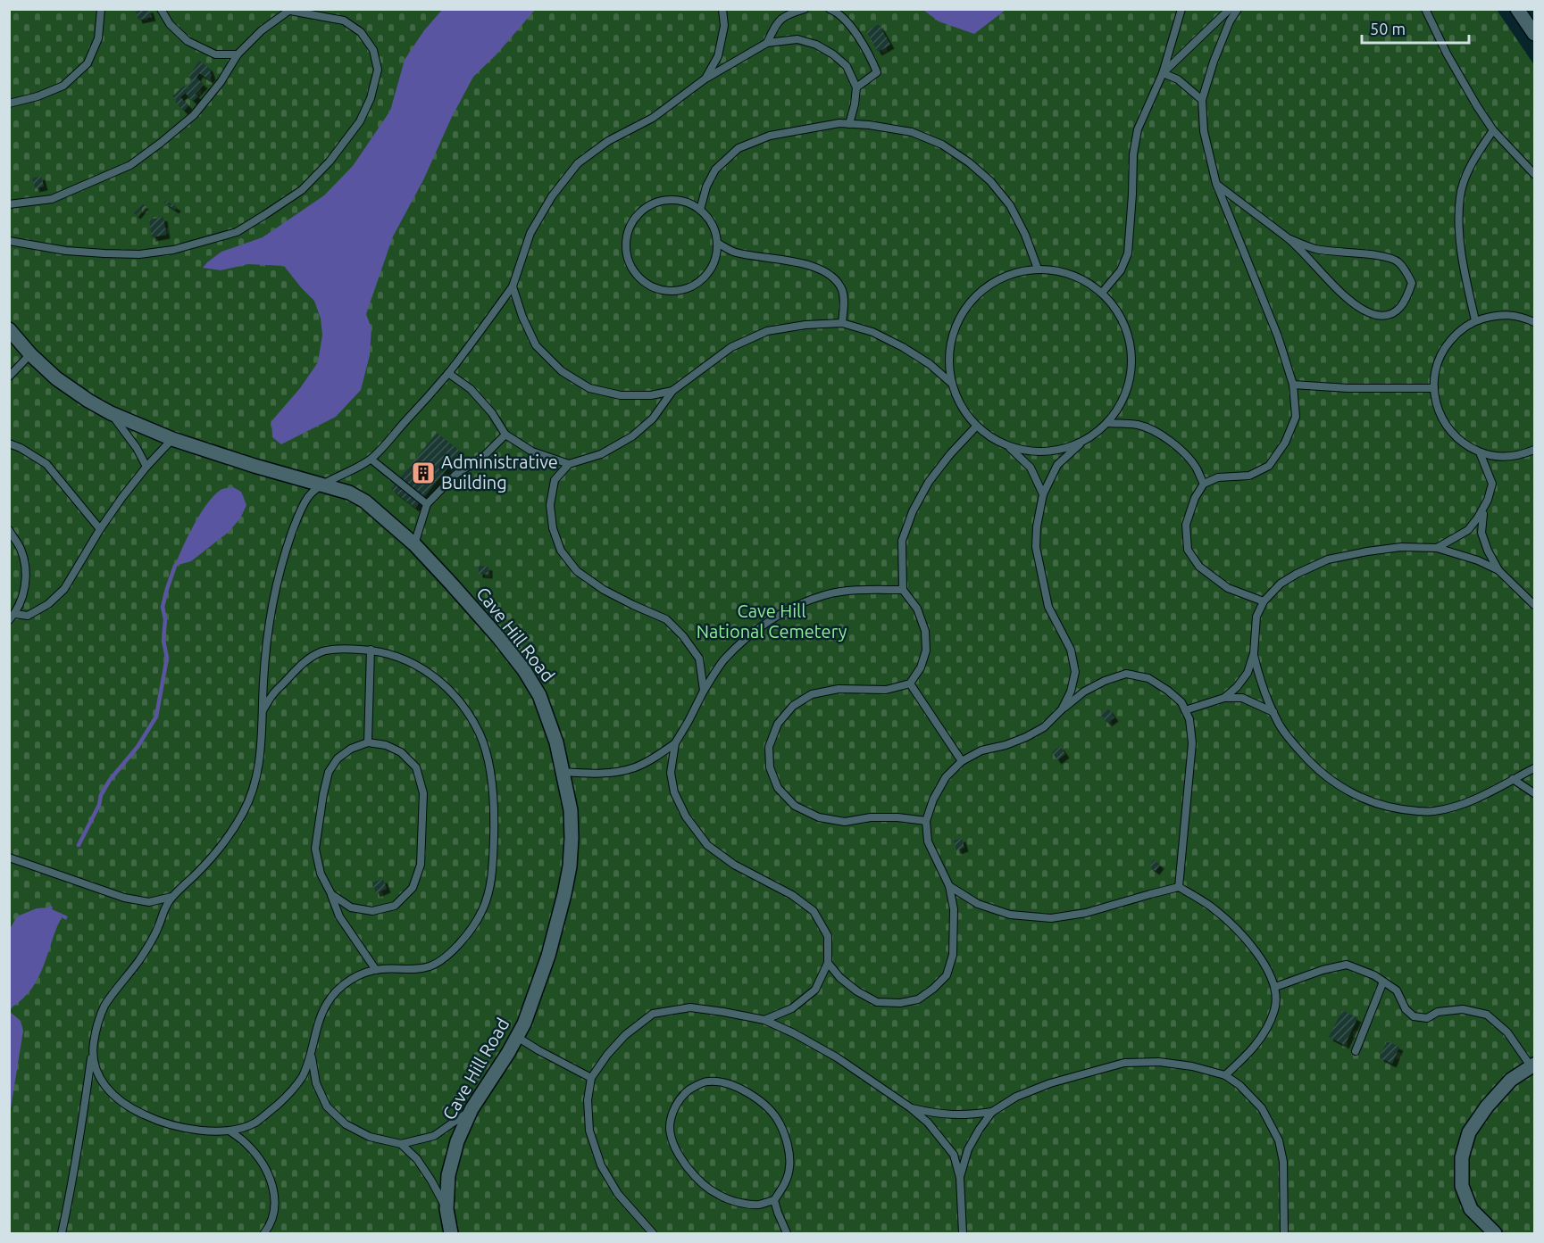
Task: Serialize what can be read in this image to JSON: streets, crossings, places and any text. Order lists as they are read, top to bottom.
{
  "streets": {
    "street": ["Cave Hill Road"]
  },
  "parks": ["Cave Hill National Cemetery"],
  "places": {
    "building": ["Administrative Building"]
  },
  "scale_bar": "50 m"
}
